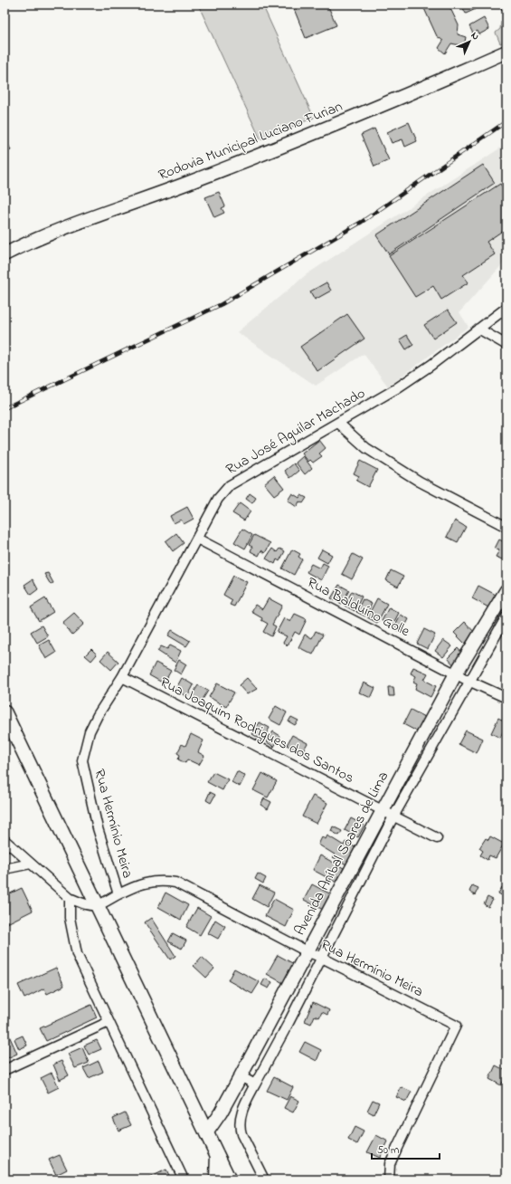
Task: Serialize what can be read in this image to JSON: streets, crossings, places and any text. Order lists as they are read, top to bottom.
{
  "streets": {
    "street": [
      "Rodovia Municipal Luciano Furian",
      "Rua José Aguilar Machado",
      "Rua Balduíno Golle",
      "Rua Joaquim Rodrigues dos Santos",
      "Rua Hermínio Meira",
      "Avenida Aníbal Soares de Lima"
    ]
  },
  "crossings": [
    ["Rua José Aguilar Machado", "Rua Balduíno Golle"],
    ["Rua José Aguilar Machado", "Rua Joaquim Rodrigues dos Santos"],
    ["Rua José Aguilar Machado", "Rua Hermínio Meira"],
    ["Rua Balduíno Golle", "Avenida Aníbal Soares de Lima"],
    ["Rua Joaquim Rodrigues dos Santos", "Avenida Aníbal Soares de Lima"],
    ["Rua Hermínio Meira", "Avenida Aníbal Soares de Lima"]
  ],
  "scale_bar": "50 m",
  "north": "top right"
}
